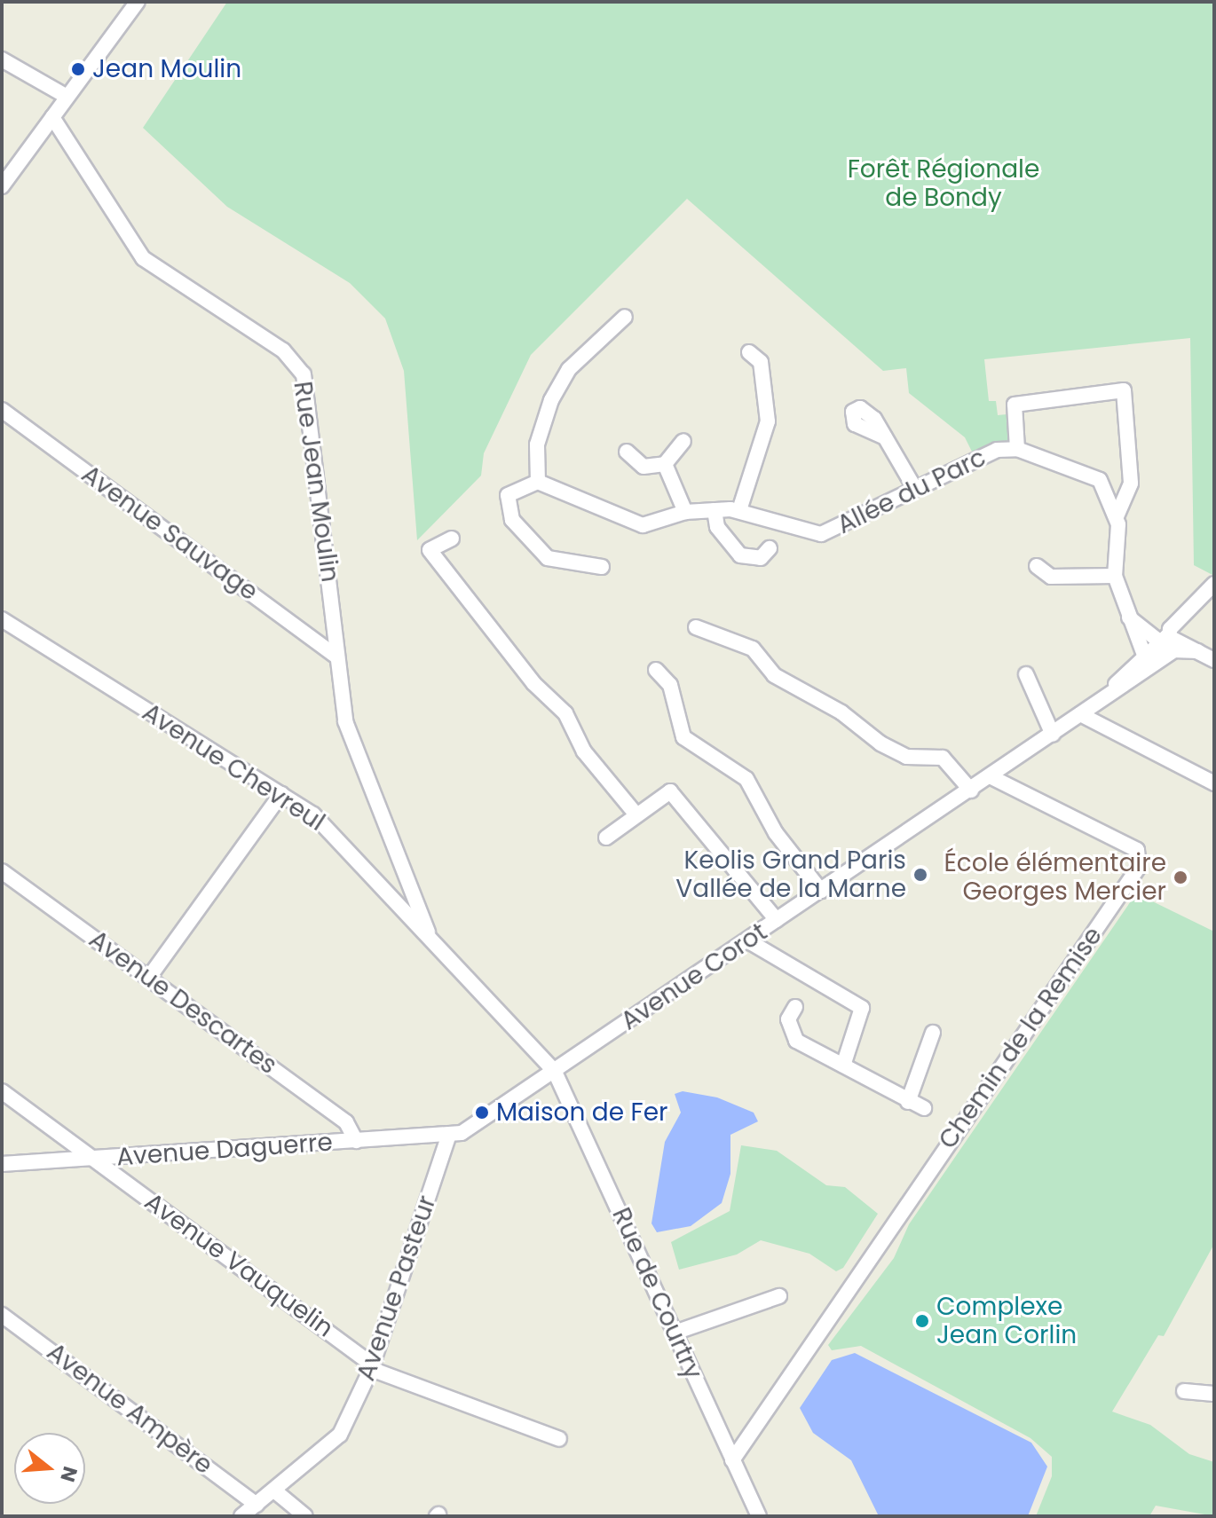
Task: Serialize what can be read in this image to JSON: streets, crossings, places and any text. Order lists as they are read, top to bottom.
{
  "streets": {
    "street": [
      "Rue Jean Moulin",
      "Allée du Parc",
      "Avenue Sauvage",
      "Avenue Chevreul",
      "Avenue Corot",
      "Avenue Descartes",
      "Chemin de la Remise",
      "Avenue Daguerre",
      "Avenue Vauquelin",
      "Avenue Pasteur",
      "Rue de Courtry",
      "Avenue Ampère"
    ]
  },
  "crossings": [
    ["Rue Jean Moulin", "Avenue Sauvage"],
    ["Rue Jean Moulin", "Avenue Chevreul"],
    ["Allée du Parc", "Avenue Corot"],
    ["Avenue Chevreul", "Avenue Corot"],
    ["Avenue Chevreul", "Rue de Courtry"],
    ["Avenue Corot", "Chemin de la Remise"],
    ["Avenue Corot", "Rue de Courtry"],
    ["Avenue Descartes", "Avenue Daguerre"],
    ["Chemin de la Remise", "Rue de Courtry"],
    ["Avenue Daguerre", "Avenue Vauquelin"],
    ["Avenue Daguerre", "Avenue Pasteur"],
    ["Avenue Vauquelin", "Avenue Pasteur"],
    ["Avenue Pasteur", "Avenue Ampère"]
  ],
  "parks": ["Forêt Régionale de Bondy"],
  "places": [
    "Jean Moulin",
    "Keolis Grand Paris Vallée de la Marne",
    "École élémentaire Georges Mercier",
    "Maison de Fer",
    "Complexe Jean Corlin"
  ],
  "north": "right"
}
